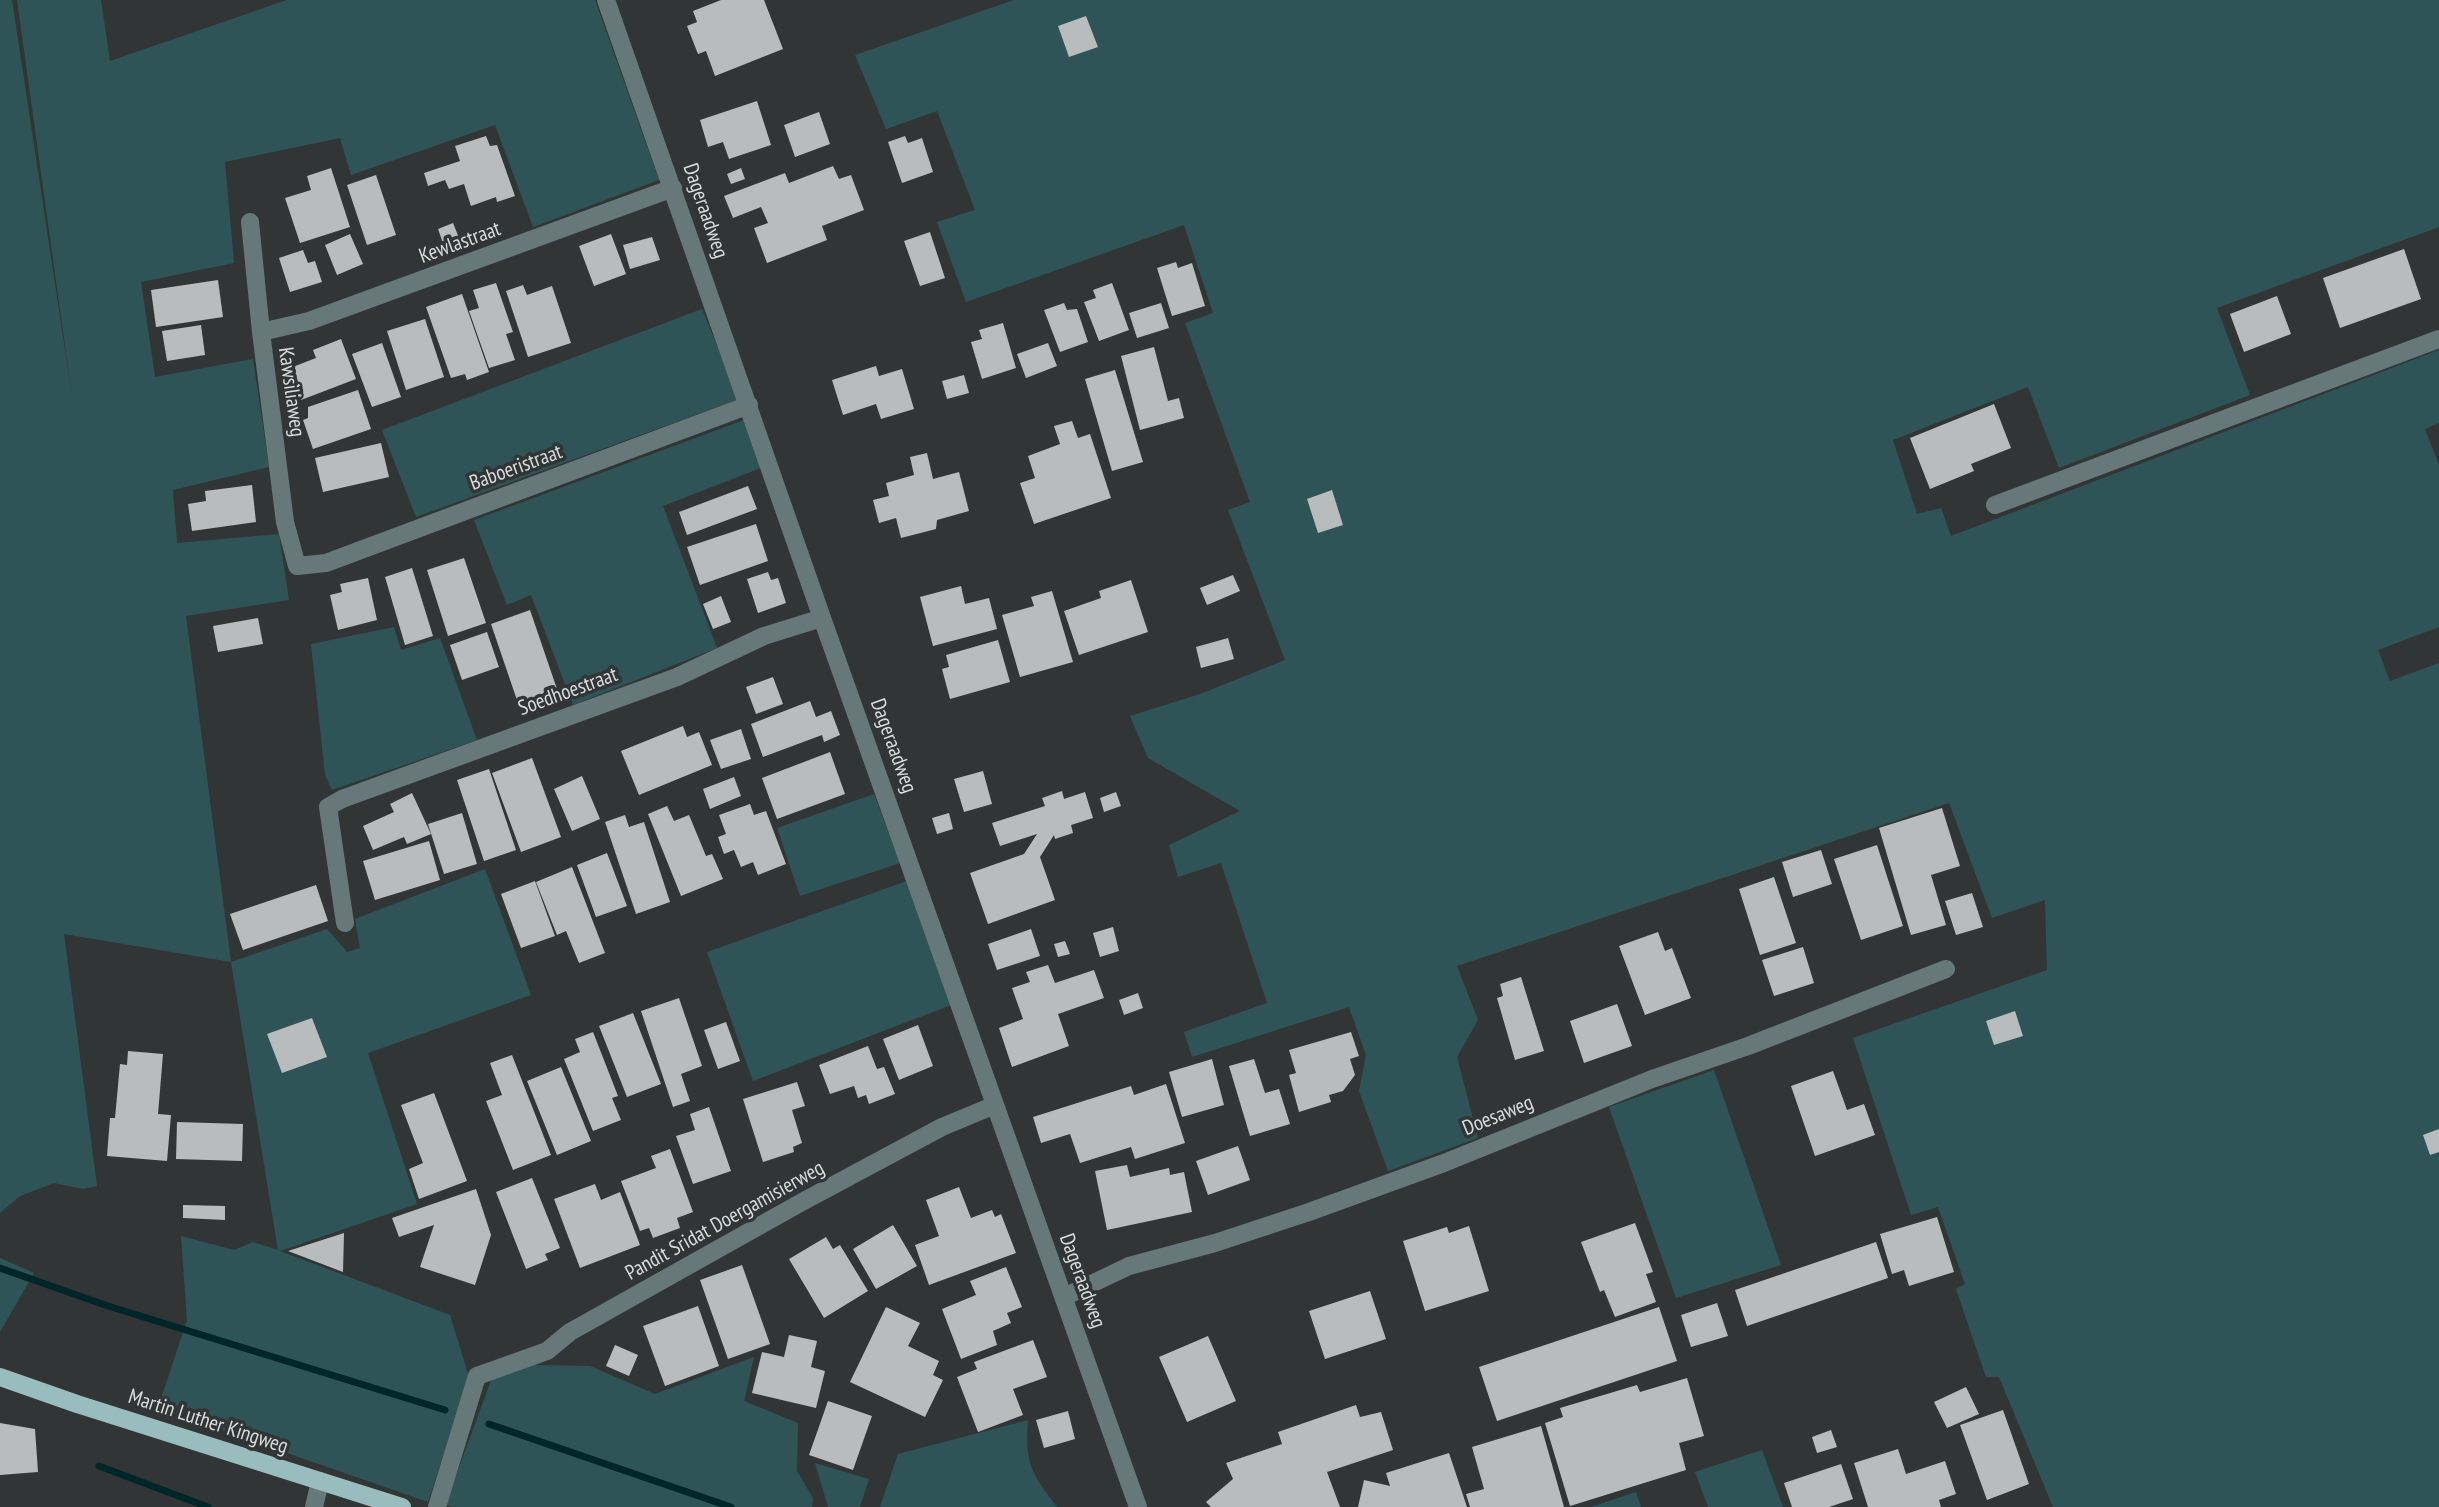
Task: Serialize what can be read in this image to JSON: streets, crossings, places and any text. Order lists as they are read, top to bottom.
{
  "streets": {
    "main road": ["Martin Luther Kingweg"],
    "street": [
      "Dageraadweg",
      "Kewlastraat",
      "Kawsiliaweg",
      "Baboeristraat",
      "Soedhoestraat",
      "Doesaweg",
      "Pandit Sridat Doergamisierweg"
    ]
  },
  "crossings": [
    ["Dageraadweg", "Kewlastraat"],
    ["Dageraadweg", "Baboeristraat"],
    ["Dageraadweg", "Soedhoestraat"],
    ["Dageraadweg", "Doesaweg"],
    ["Dageraadweg", "Pandit Sridat Doergamisierweg"],
    ["Kewlastraat", "Kawsiliaweg"],
    ["Kawsiliaweg", "Baboeristraat"]
  ]
}
